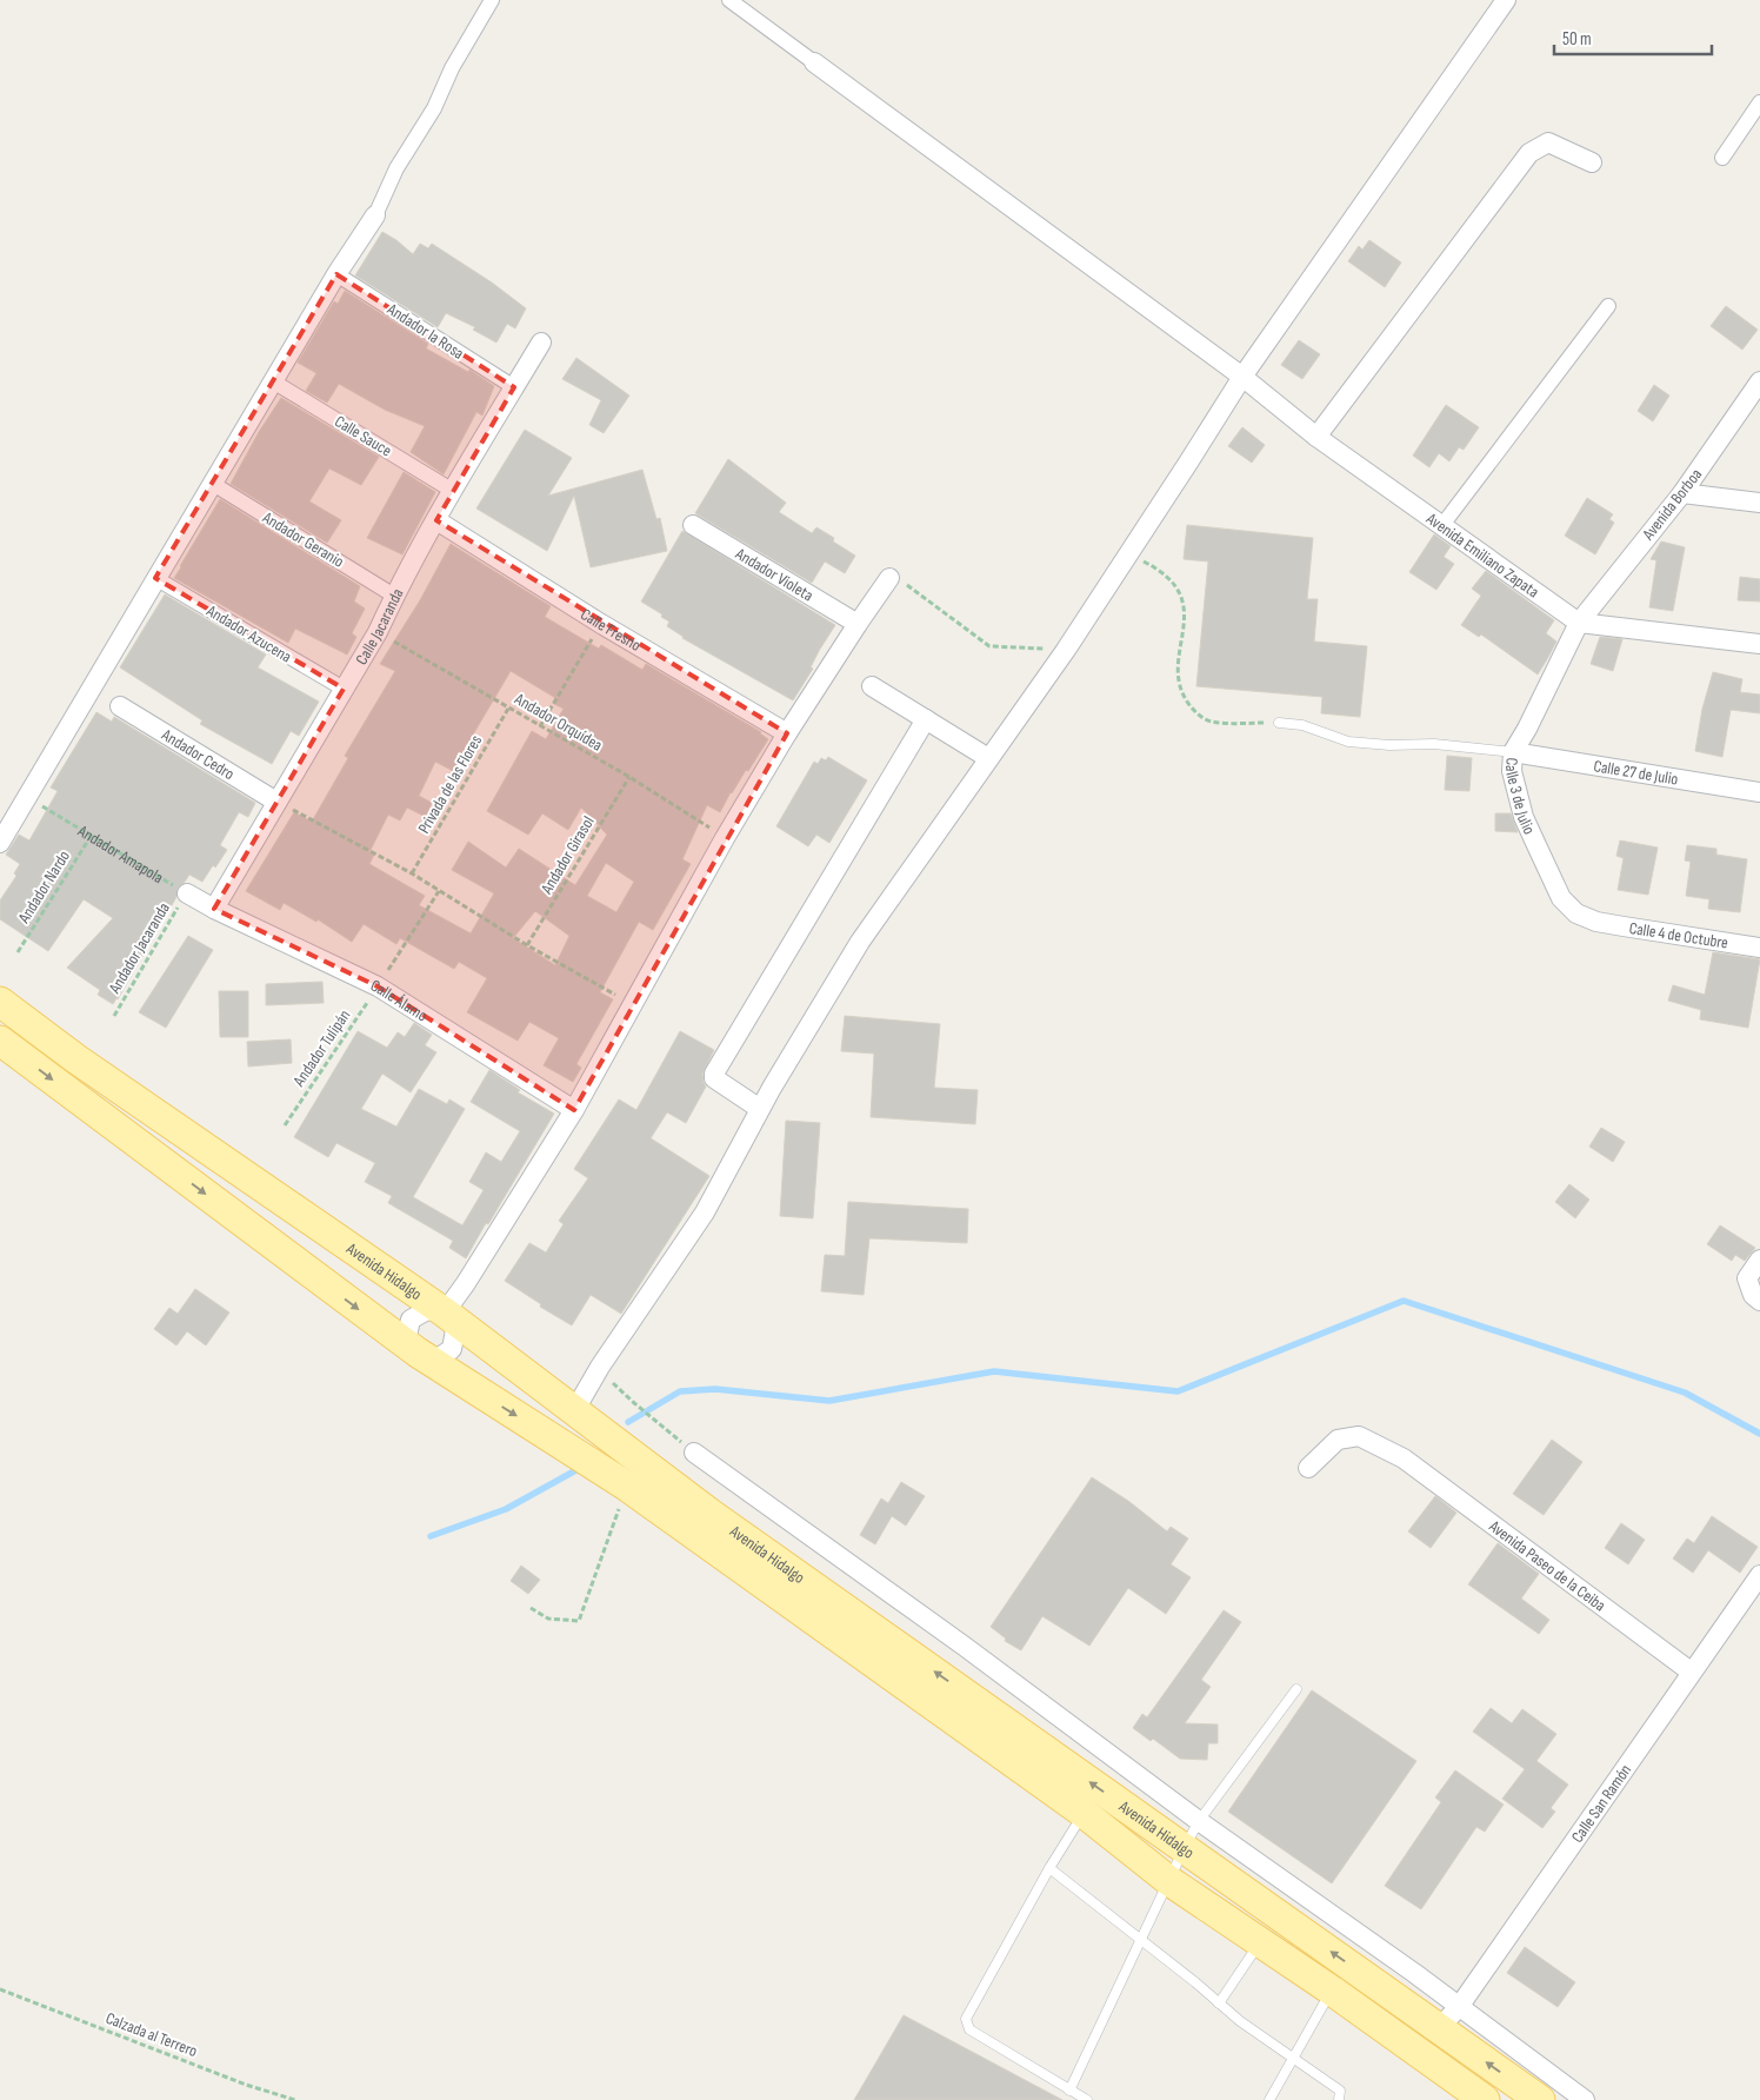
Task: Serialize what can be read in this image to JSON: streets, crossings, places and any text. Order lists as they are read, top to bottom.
{
  "streets": {
    "main road": ["Avenida Hidalgo"],
    "street": [
      "Andador la Rosa",
      "Calle Sauce",
      "Avenida Borboa",
      "Andador Geranio",
      "Avenida Emiliano Zapata",
      "Andador Violeta",
      "Calle Jacaranda",
      "Calle Fresno",
      "Andador Azucena",
      "Andador Cedro",
      "Calle 27 de Julio",
      "Calle 3 de Julio",
      "Calle 4 de Octubre",
      "Calle Álamo",
      "Avenida Paseo de la Ceiba",
      "Calle San Ramón"
    ],
    "path": [
      "Andador Orquídea",
      "Privada de las Flores",
      "Andador Amapola",
      "Andador Girasol",
      "Andador Nardo",
      "Andador Jacaranda",
      "Andador Tulipán",
      "Calzada al Terrero"
    ]
  },
  "crossings": [
    ["Andador la Rosa", "Calle Jacaranda"],
    ["Calle Sauce", "Calle Jacaranda"],
    ["Avenida Borboa", "Avenida Emiliano Zapata"],
    ["Avenida Borboa", "Calle 3 de Julio"],
    ["Andador Geranio", "Calle Jacaranda"],
    ["Avenida Emiliano Zapata", "Calle 3 de Julio"],
    ["Calle Jacaranda", "Calle Fresno"],
    ["Calle Jacaranda", "Andador Azucena"],
    ["Calle Jacaranda", "Andador Orquídea"],
    ["Calle Jacaranda", "Andador Cedro"],
    ["Calle Jacaranda", "Calle Álamo"],
    ["Andador Orquídea", "Privada de las Flores"],
    ["Andador Orquídea", "Andador Girasol"],
    ["Calle 27 de Julio", "Calle 3 de Julio"],
    ["Calle 3 de Julio", "Calle 4 de Octubre"],
    ["Andador Amapola", "Andador Nardo"],
    ["Andador Amapola", "Andador Jacaranda"],
    ["Calle Álamo", "Andador Tulipán"],
    ["Avenida Hidalgo", "Calle San Ramón"],
    ["Avenida Paseo de la Ceiba", "Calle San Ramón"]
  ],
  "scale_bar": "50 m"
}
